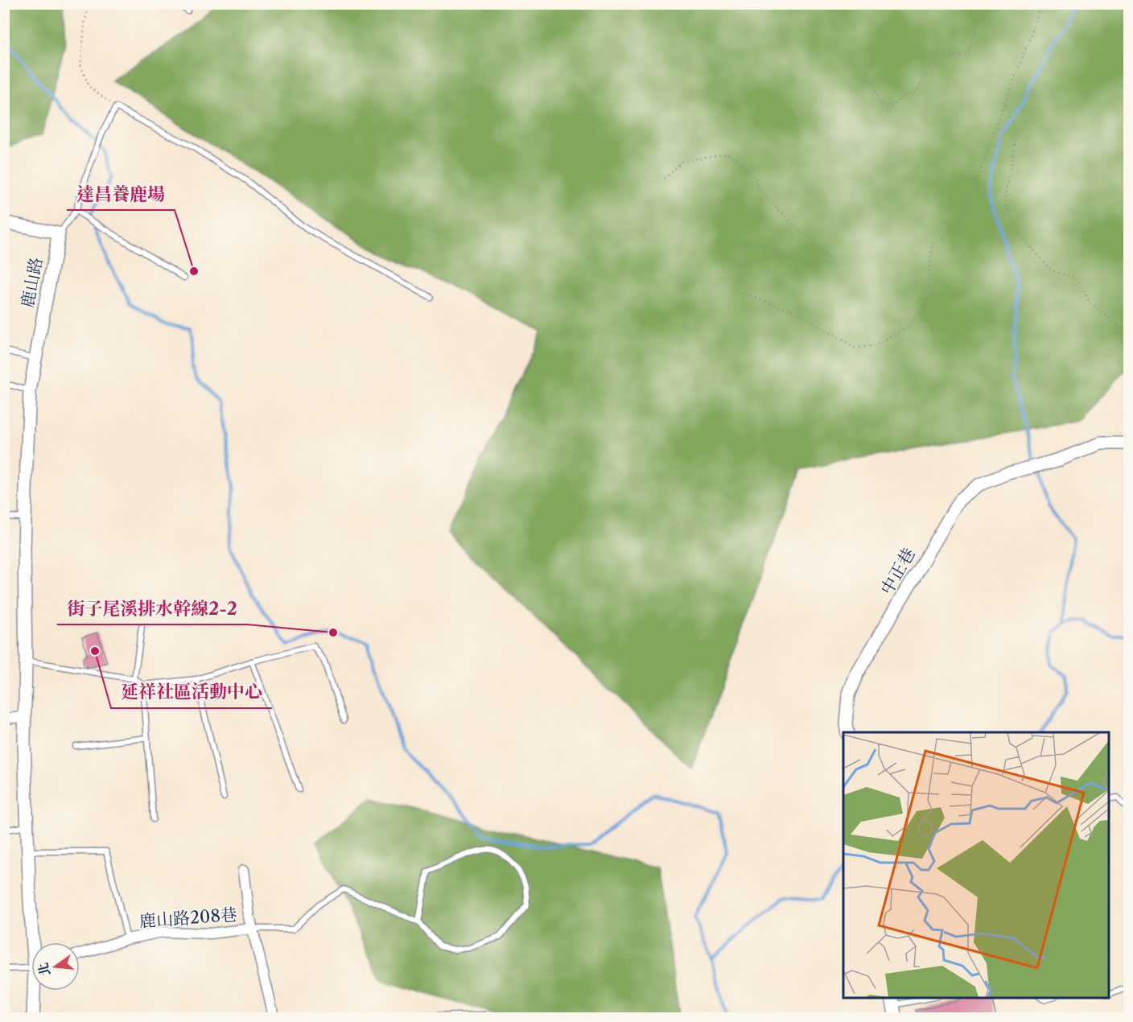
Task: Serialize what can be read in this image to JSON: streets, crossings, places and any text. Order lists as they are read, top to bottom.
{
  "streets": {
    "street": ["鹿山路", "中正巷", "鹿山路208巷"]
  },
  "crossings": [
    ["鹿山路", "鹿山路208巷"]
  ],
  "places": ["達昌養鹿場", "街子尾溪排水幹線2-2", "延祥社區活動中心"],
  "north": "left"
}
